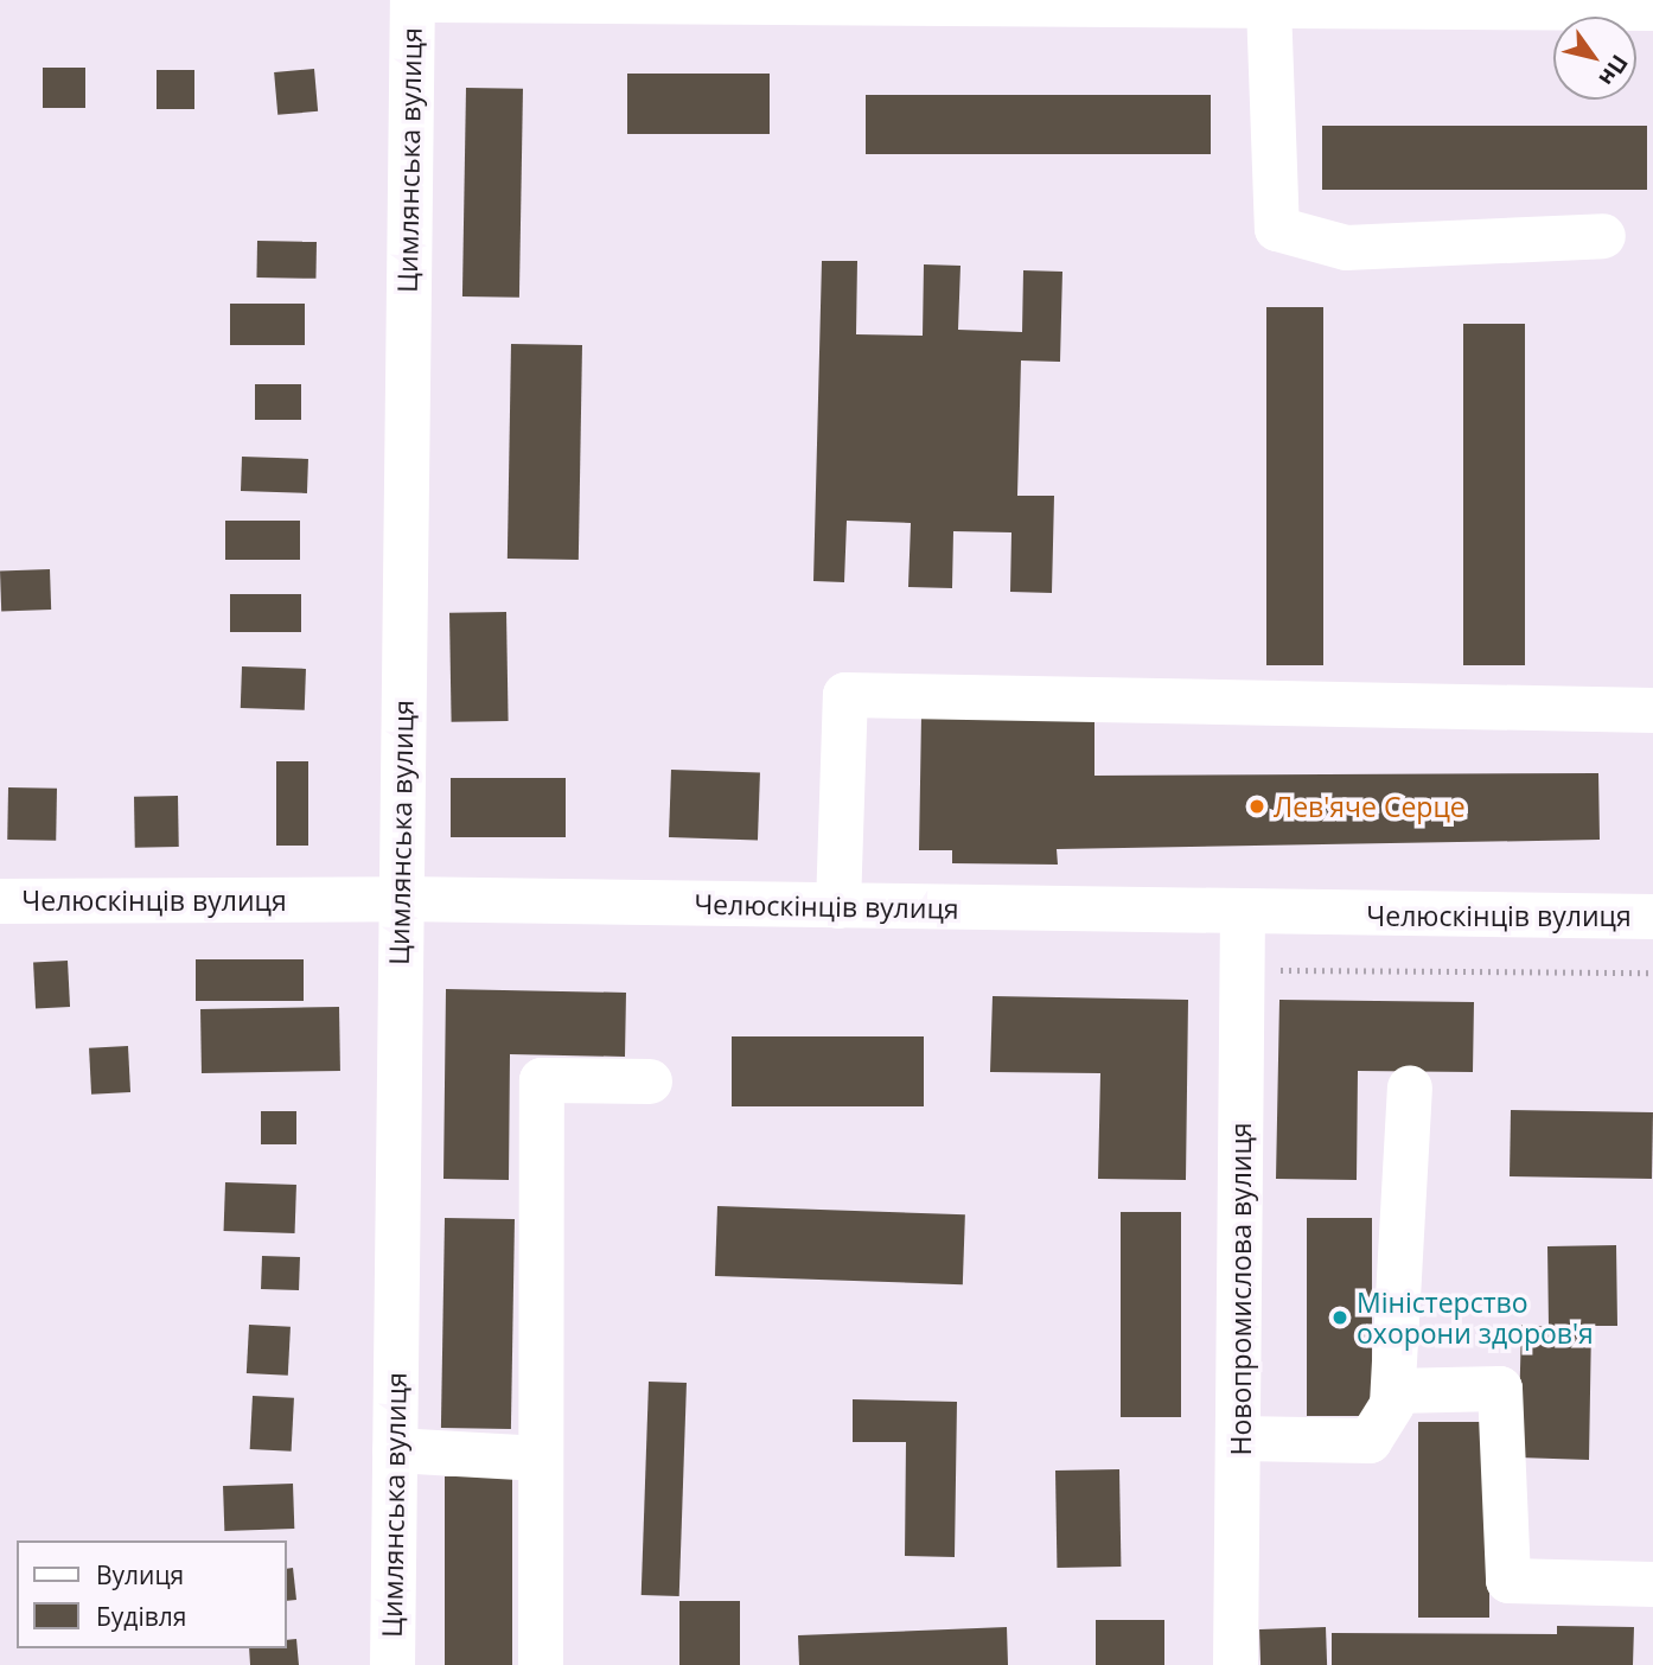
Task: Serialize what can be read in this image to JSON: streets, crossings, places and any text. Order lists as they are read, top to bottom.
{
  "streets": {
    "street": ["Цимлянська вулиця", "Челюскінців вулиця", "Новопромислова вулиця"]
  },
  "crossings": [
    ["Цимлянська вулиця", "Челюскінців вулиця"],
    ["Челюскінців вулиця", "Новопромислова вулиця"]
  ],
  "places": ["Лев'яче Серце", "Міністерство охорони здоров'я"],
  "legend": ["Вулиця", "Будівля"],
  "north": "bottom right"
}
